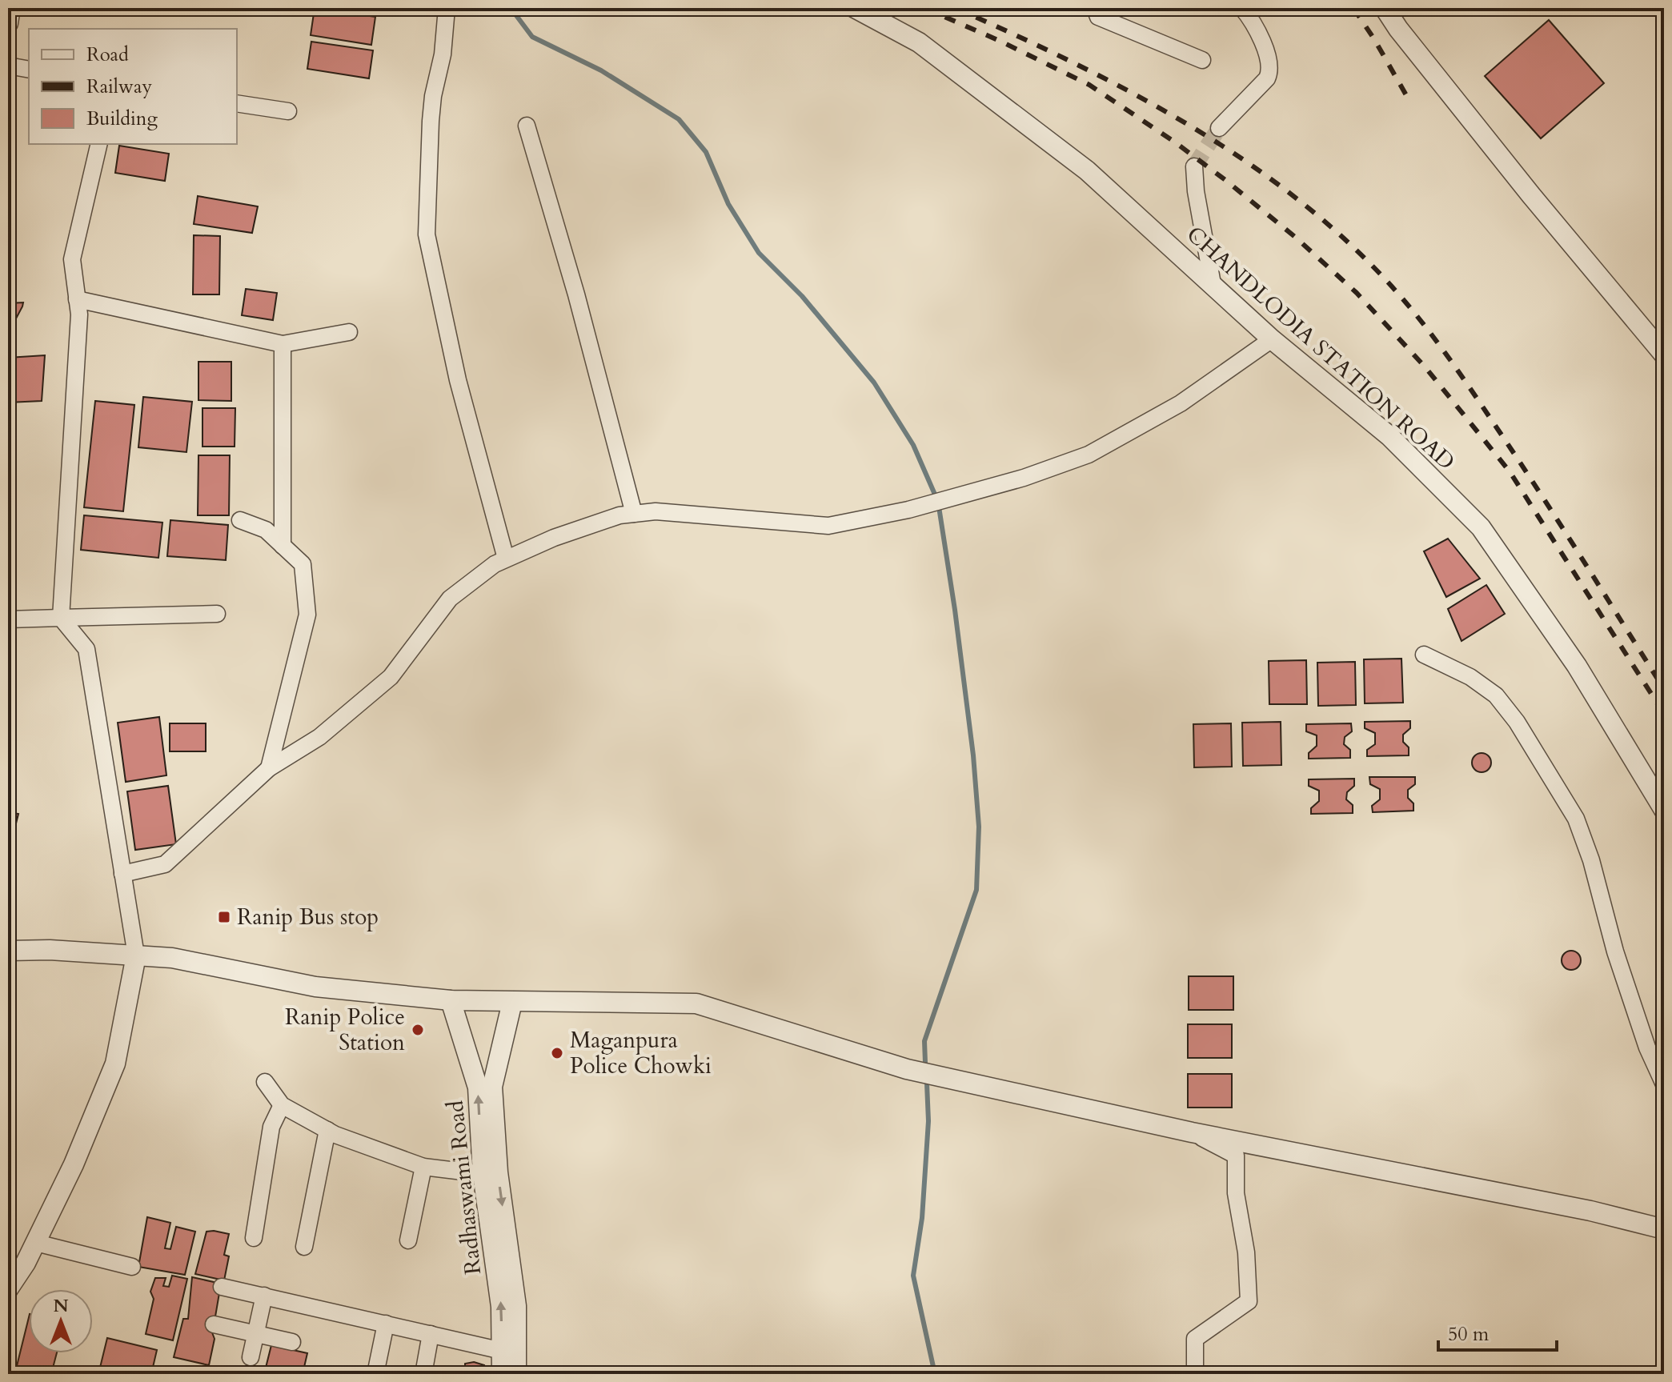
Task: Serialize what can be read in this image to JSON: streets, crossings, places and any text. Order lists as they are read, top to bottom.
{
  "streets": {
    "street": ["CHANDLODIA STATION ROAD", "Radhaswami Road"]
  },
  "places": {
    "transit": ["Ranip Bus stop"],
    "other": ["Ranip Police Station", "Maganpura Police Chowki"]
  },
  "legend": ["Road", "Railway", "Building"],
  "scale_bar": "50 m",
  "north": "top"
}
